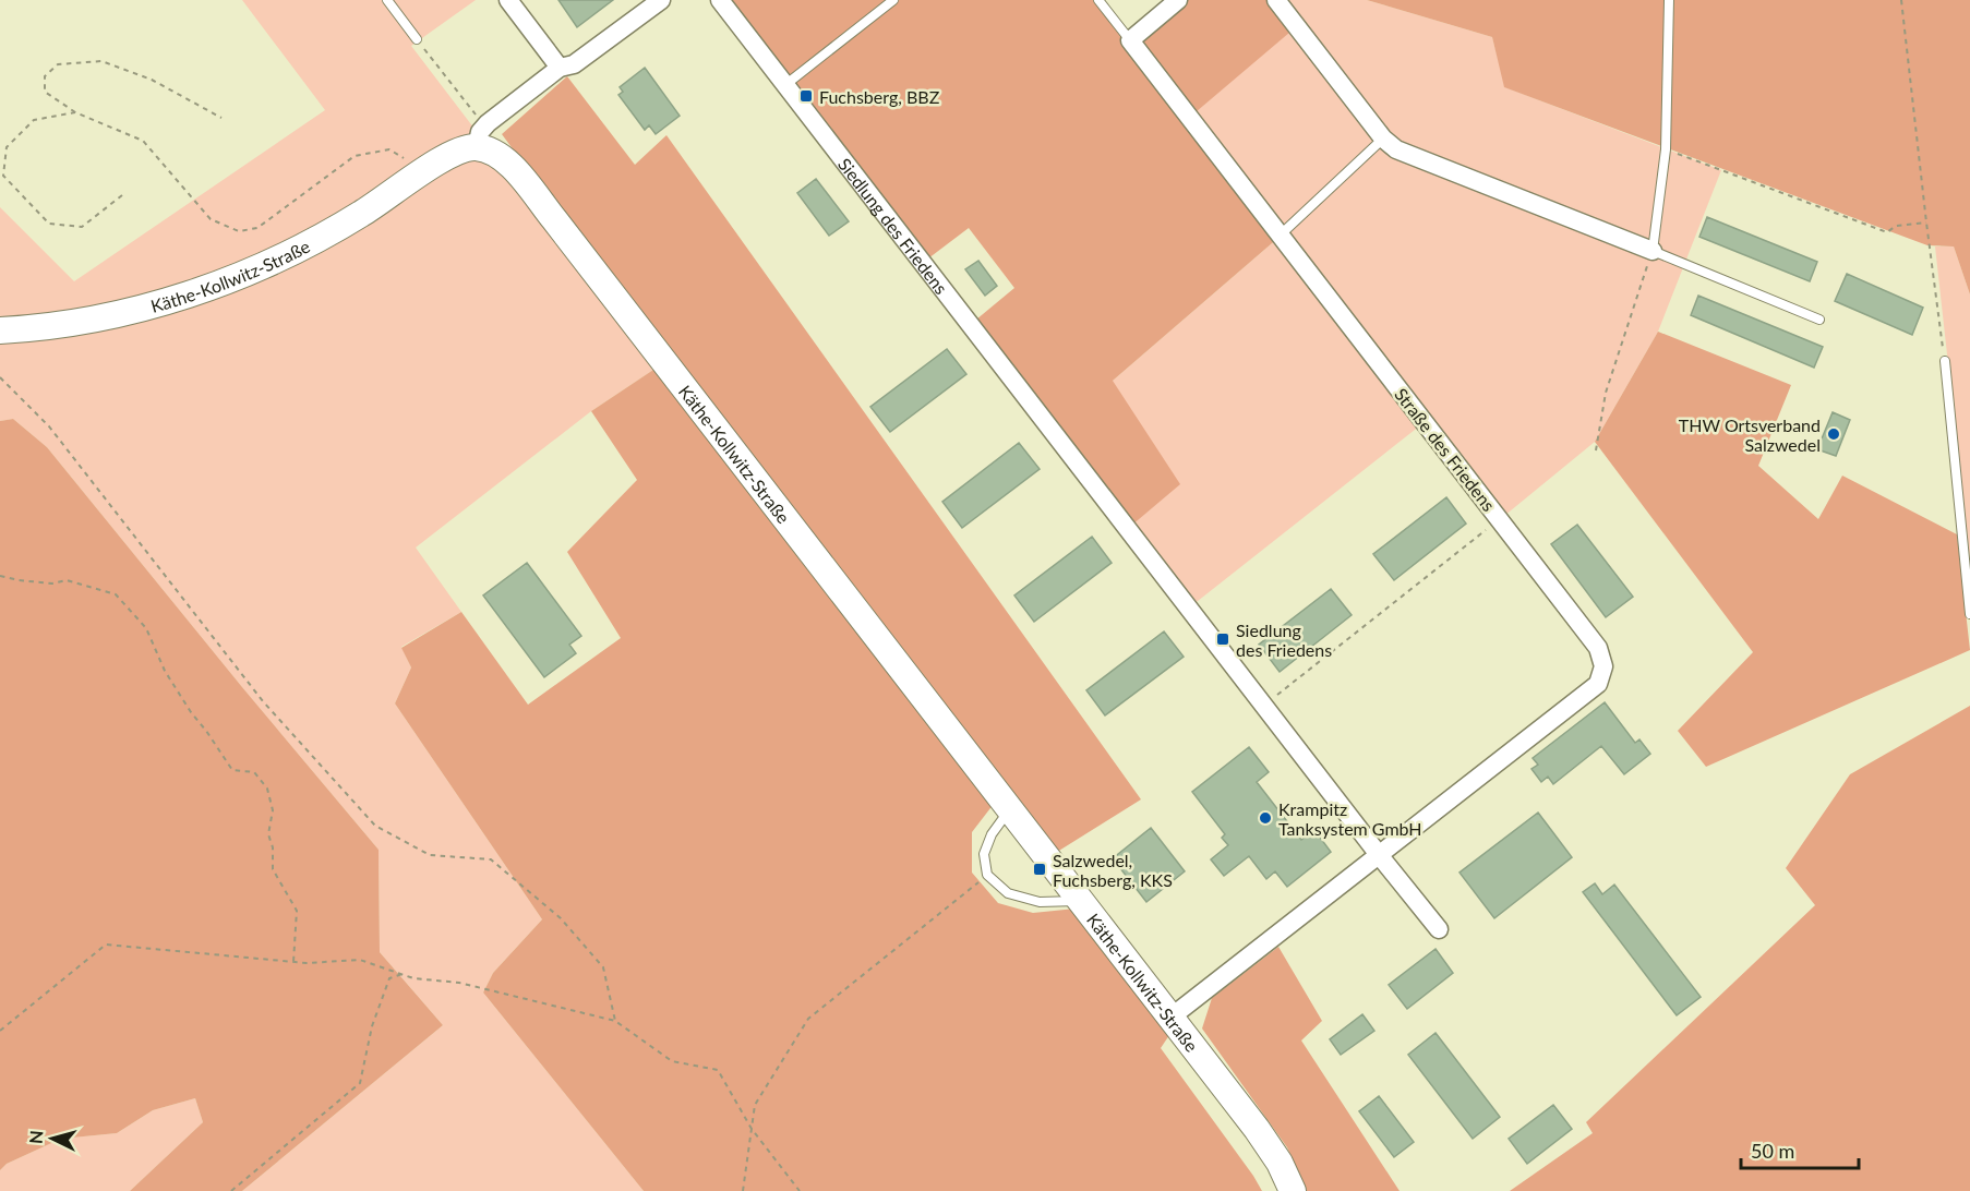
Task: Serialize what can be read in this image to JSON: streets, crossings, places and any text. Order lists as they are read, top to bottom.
{
  "streets": {
    "main road": ["Käthe-Kollwitz-Straße"],
    "street": ["Siedlung des Friedens", "Straße des Friedens"]
  },
  "crossings": [
    ["Siedlung des Friedens", "Straße des Friedens"]
  ],
  "places": {
    "transit": ["Fuchsberg, BBZ", "Siedlung des Friedens", "Salzwedel, Fuchsberg, KKS"],
    "other": ["THW Ortsverband Salzwedel", "Krampitz Tanksystem GmbH"]
  },
  "scale_bar": "50 m",
  "north": "left"
}
